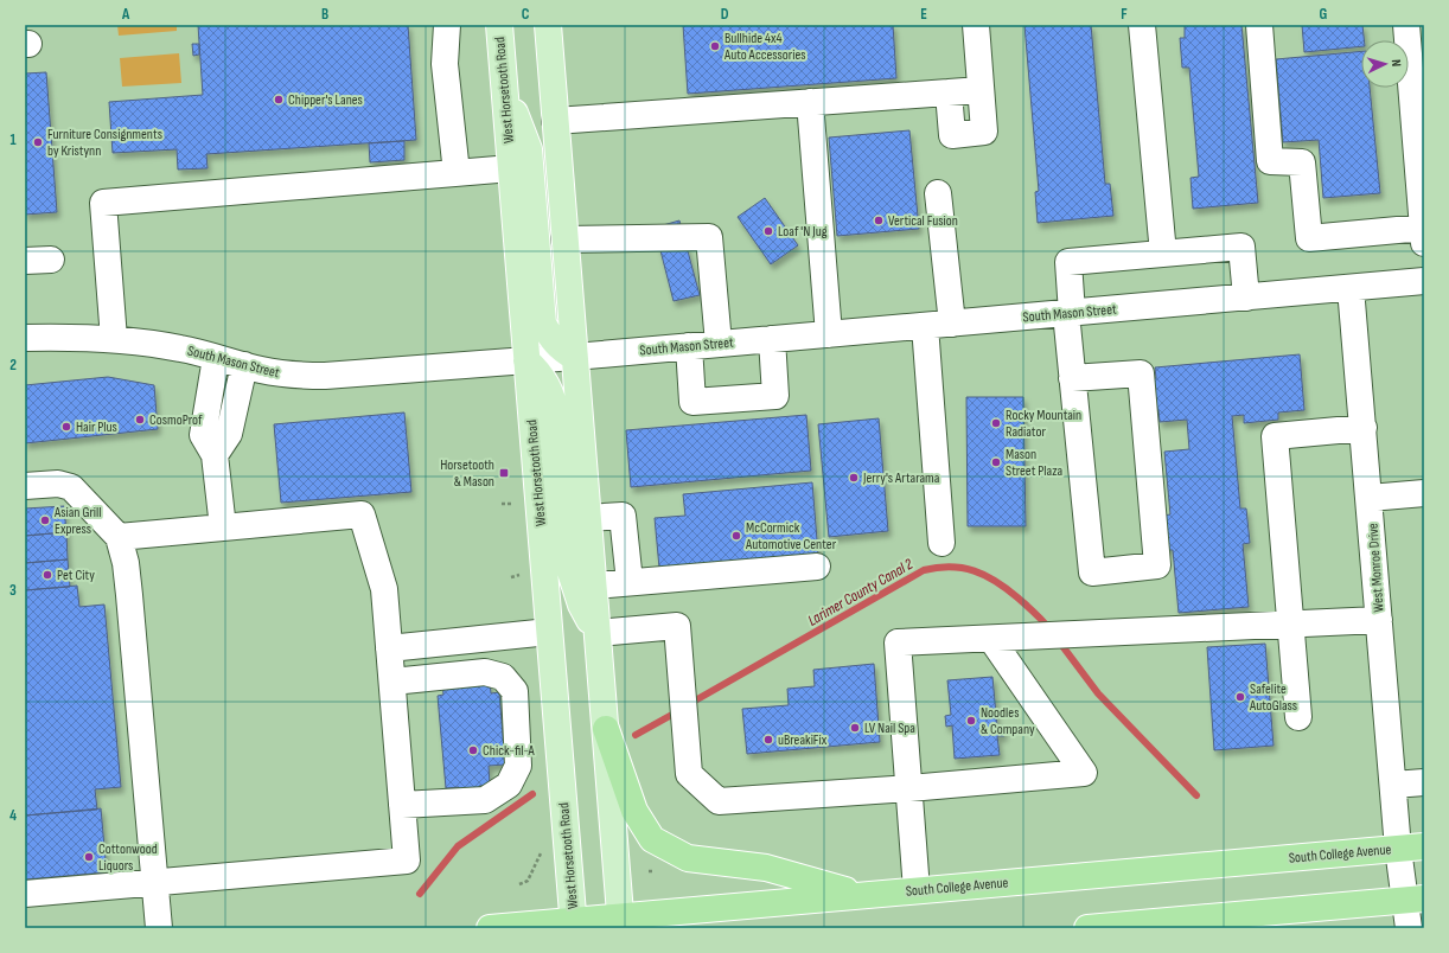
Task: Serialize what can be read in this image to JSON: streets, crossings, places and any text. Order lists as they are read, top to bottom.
{
  "streets": {
    "highway": ["South College Avenue"],
    "main road": ["West Horsetooth Road"],
    "street": ["South Mason Street", "West Monroe Drive"]
  },
  "crossings": [
    ["West Horsetooth Road", "South Mason Street"],
    ["West Horsetooth Road", "South College Avenue"],
    ["South Mason Street", "West Monroe Drive"],
    ["West Monroe Drive", "South College Avenue"]
  ],
  "water": ["Larimer County Canal 2"],
  "places": {
    "other": [
      "Bullhide 4x4 Auto Accessories",
      "Chipper's Lanes",
      "Furniture Consignments by Kristynn",
      "Vertical Fusion",
      "Loaf 'N Jug",
      "CosmoProf",
      "Rocky Mountain Radiator",
      "Hair Plus",
      "Mason Street Plaza",
      "Jerry's Artarama",
      "Asian Grill Express",
      "McCormick Automotive Center",
      "Pet City",
      "Safelite AutoGlass",
      "Noodles & Company",
      "LV Nail Spa",
      "uBreakiFix",
      "Chick-fil-A",
      "Cottonwood Liquors"
    ],
    "transit": ["Horsetooth & Mason"]
  },
  "north": "right",
  "grid": {
    "columns": [
      "A",
      "B",
      "C",
      "D",
      "E",
      "F",
      "G"
    ],
    "rows": [
      "1",
      "2",
      "3",
      "4"
    ]
  }
}
